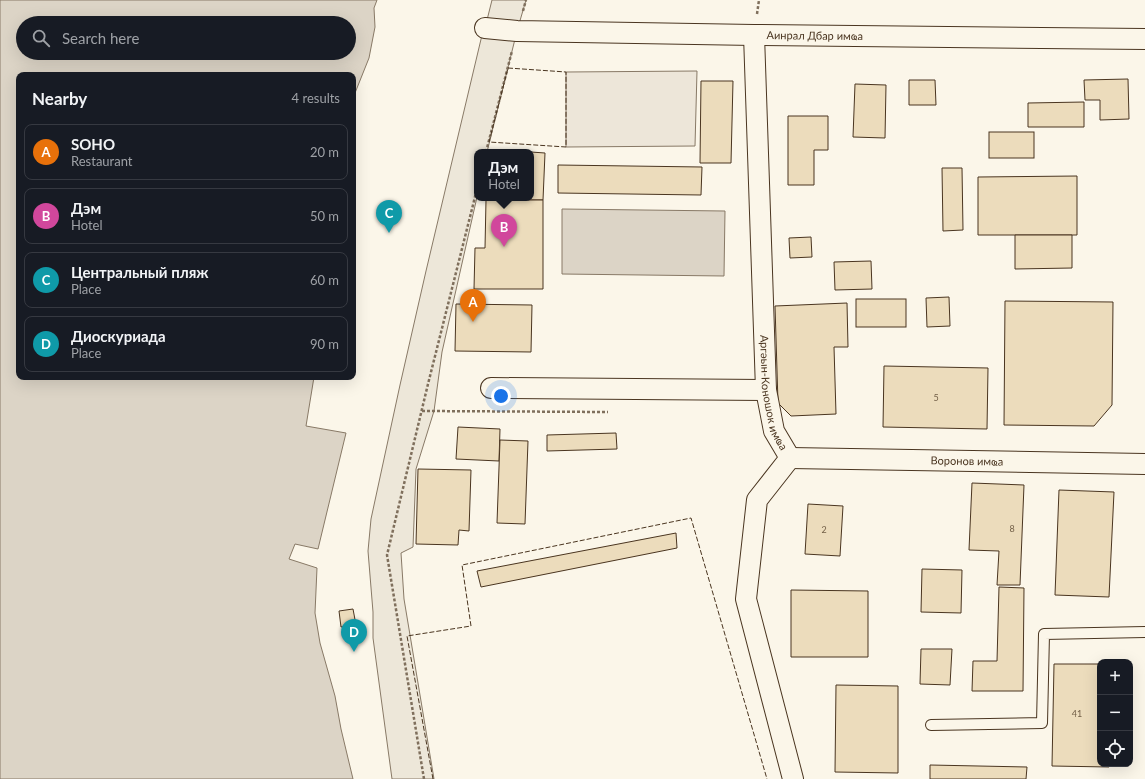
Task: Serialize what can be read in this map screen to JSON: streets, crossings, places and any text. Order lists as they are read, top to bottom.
{
  "streets": {
    "street": ["Аинрал Дбар имҩа", "Аргәын-Коношок имҩа", "Воронов имҩа"]
  },
  "crossings": [
    ["Аинрал Дбар имҩа", "Аргәын-Коношок имҩа"],
    ["Аргәын-Коношок имҩа", "Воронов имҩа"]
  ],
  "house_numbers": [
    "5",
    "8",
    "2",
    "41"
  ],
  "page": {
    "search": "Search here",
    "heading": ["Nearby", "4 results"],
    "list": [
      {
        "mark": "A",
        "name": "SOHO",
        "note": "Restaurant",
        "value": "20 m"
      },
      {
        "mark": "B",
        "name": "Дэм",
        "note": "Hotel",
        "value": "50 m"
      },
      {
        "mark": "C",
        "name": "Центральный пляж",
        "note": "Place",
        "value": "60 m"
      },
      {
        "mark": "D",
        "name": "Диоскуриада",
        "note": "Place",
        "value": "90 m"
      }
    ],
    "popup": ["Дэм", "Hotel"],
    "pins": [
      "C",
      "B",
      "A",
      "D"
    ],
    "map_buttons": ["+", "−"]
  }
}
